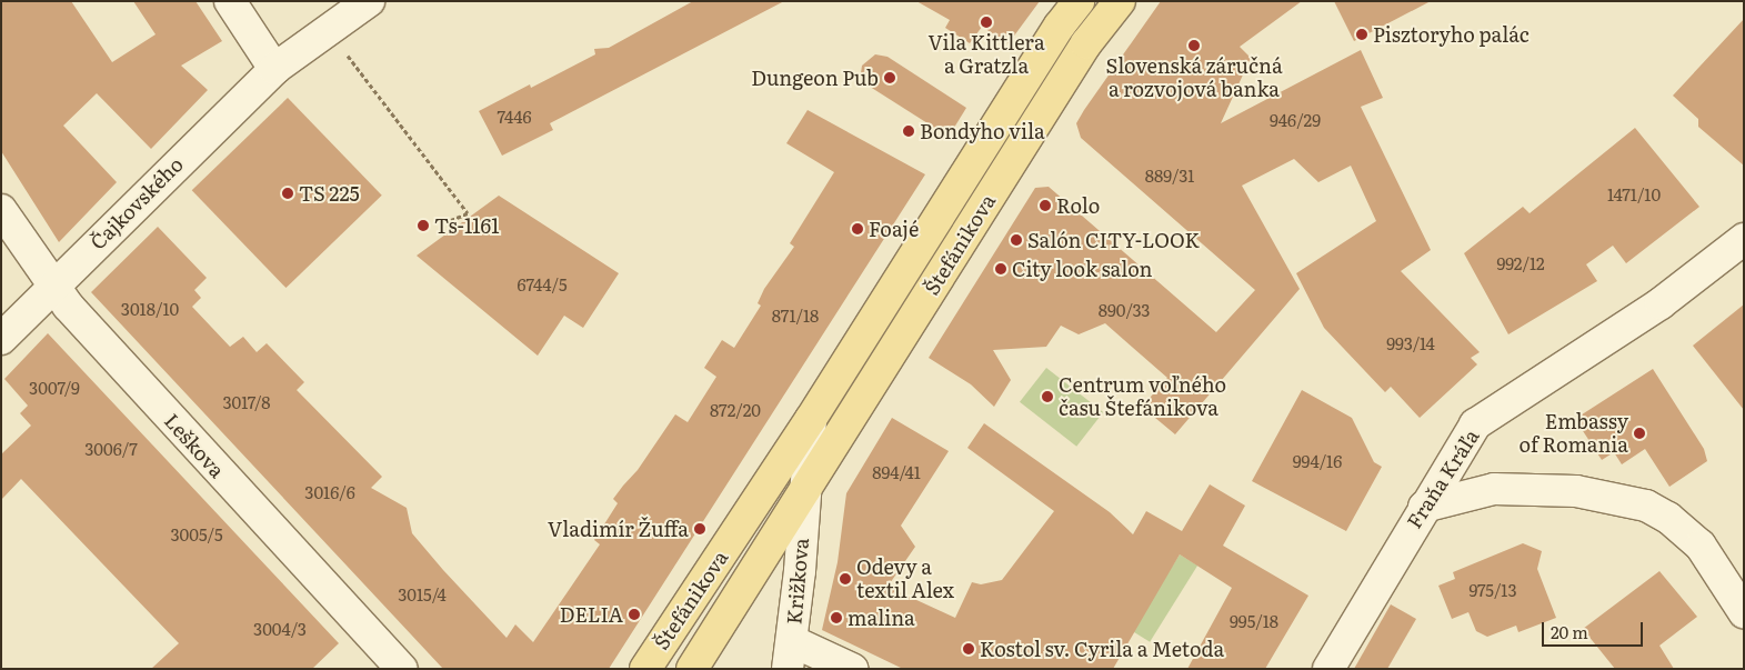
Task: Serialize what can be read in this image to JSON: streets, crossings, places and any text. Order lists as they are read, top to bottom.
{
  "streets": {
    "main road": ["Štefánikova"],
    "street": [
      "Čajkovského",
      "Leškova",
      "Fraňa Kráľa",
      "Križkova"
    ]
  },
  "crossings": [
    ["Čajkovského", "Leškova"],
    ["Štefánikova", "Križkova"]
  ],
  "places": [
    "Vila Kittlera a Gratzla",
    "Pisztoryho palác",
    "Slovenská záručná a rozvojová banka",
    "Dungeon Pub",
    "Bondyho vila",
    "TS 225",
    "Rolo",
    "Ts-1161",
    "Foajé",
    "Salón CITY-LOOK",
    "City look salon",
    "Centrum voľného času Štefánikova",
    "Embassy of Romania",
    "Vladimír Žuffa",
    "Odevy a textil Alex",
    "DELIA",
    "malina",
    "Kostol sv. Cyrila a Metoda"
  ],
  "house_numbers": [
    "7446",
    "946/29",
    "889/31",
    "1471/10",
    "992/12",
    "6744/5",
    "3018/10",
    "890/33",
    "871/18",
    "993/14",
    "3007/9",
    "3017/8",
    "872/20",
    "3006/7",
    "994/16",
    "894/41",
    "3016/6",
    "3005/5",
    "975/13",
    "3015/4",
    "995/18",
    "3004/3"
  ],
  "scale_bar": "20 m"
}
